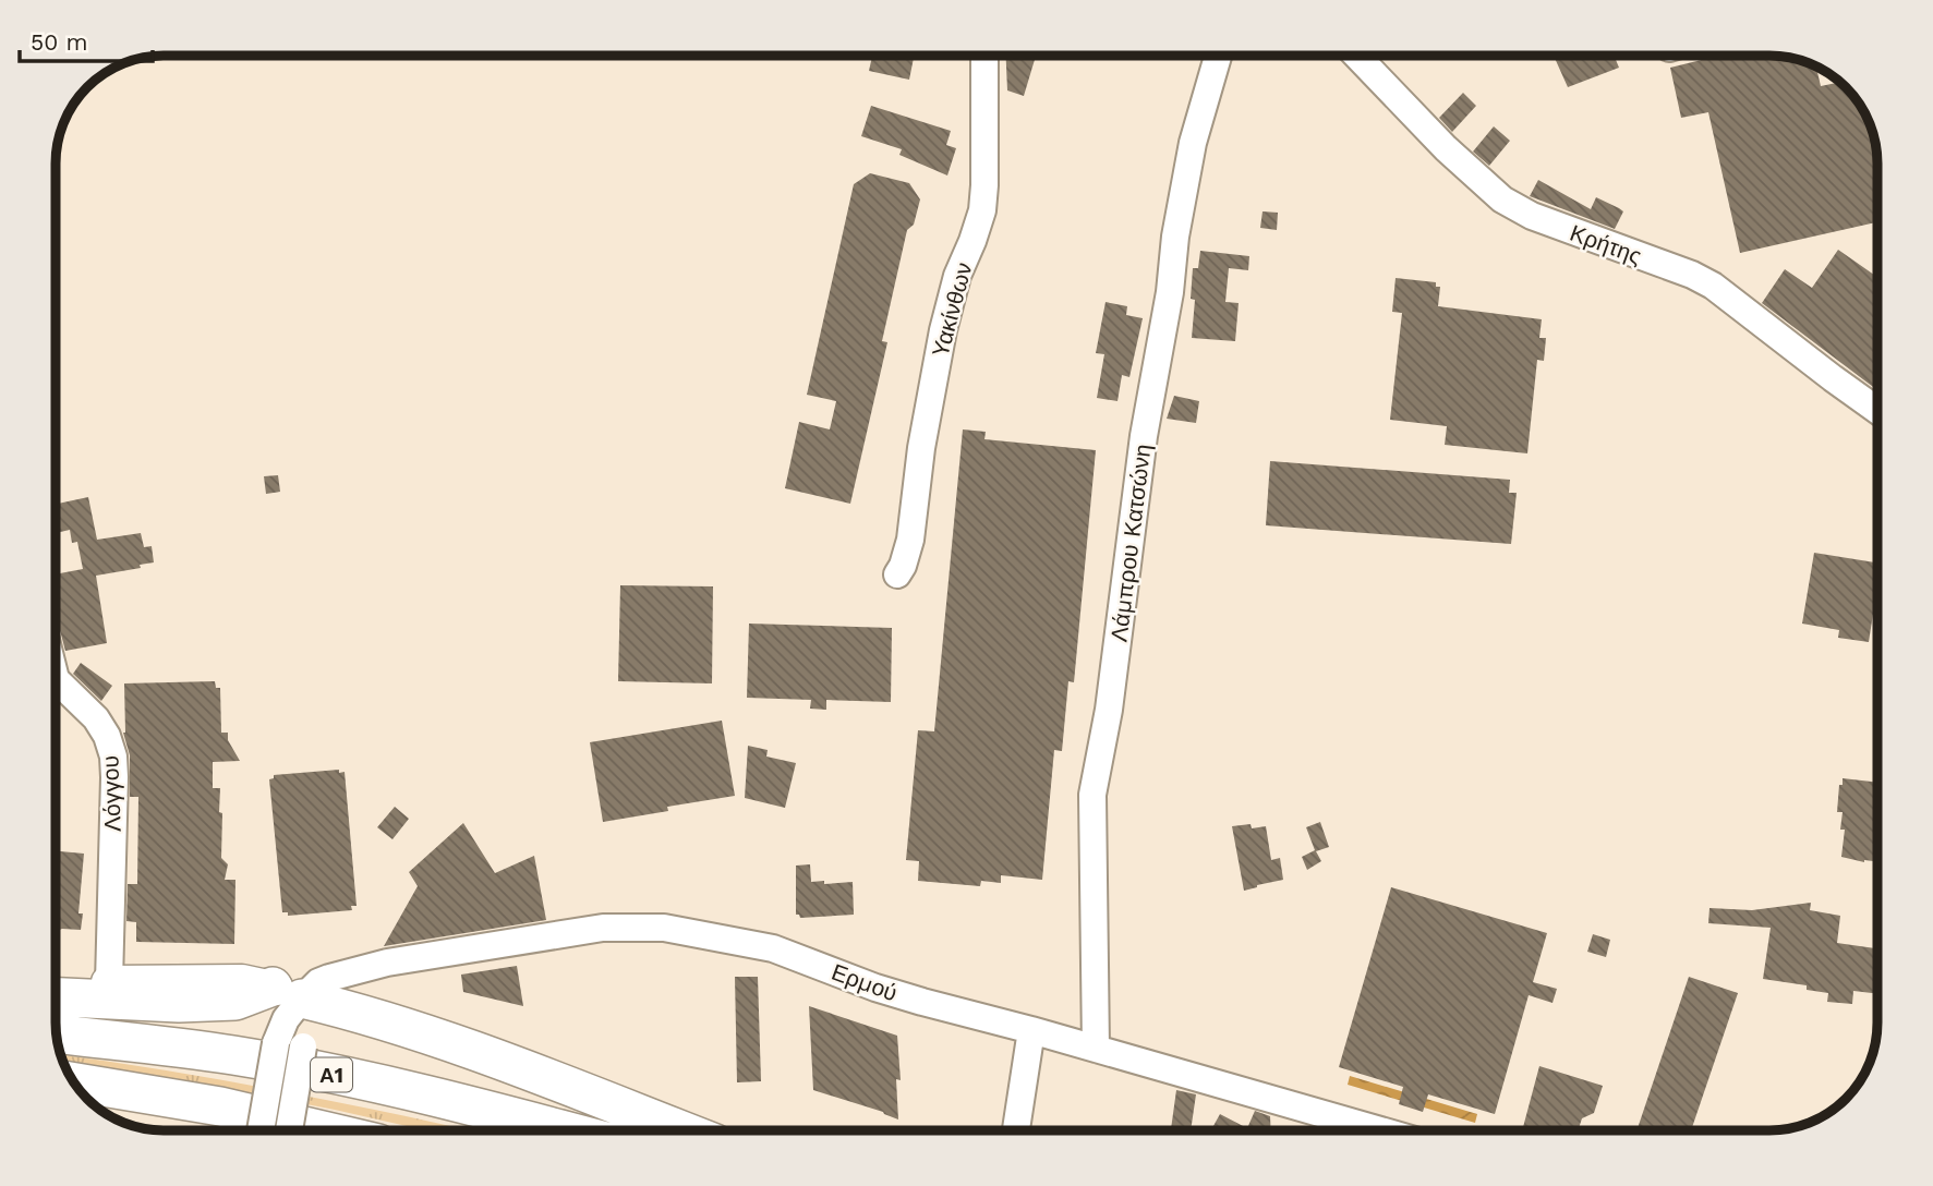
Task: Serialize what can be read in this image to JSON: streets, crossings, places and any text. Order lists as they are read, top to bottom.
{
  "streets": {
    "highway": ["Α1"],
    "street": [
      "Κρήτης",
      "Υακίνθων",
      "Λάμπρου Κατσώνη",
      "Λόγγου",
      "Ερμού"
    ]
  },
  "crossings": [
    ["Λάμπρου Κατσώνη", "Ερμού"]
  ],
  "scale_bar": "50 m"
}
